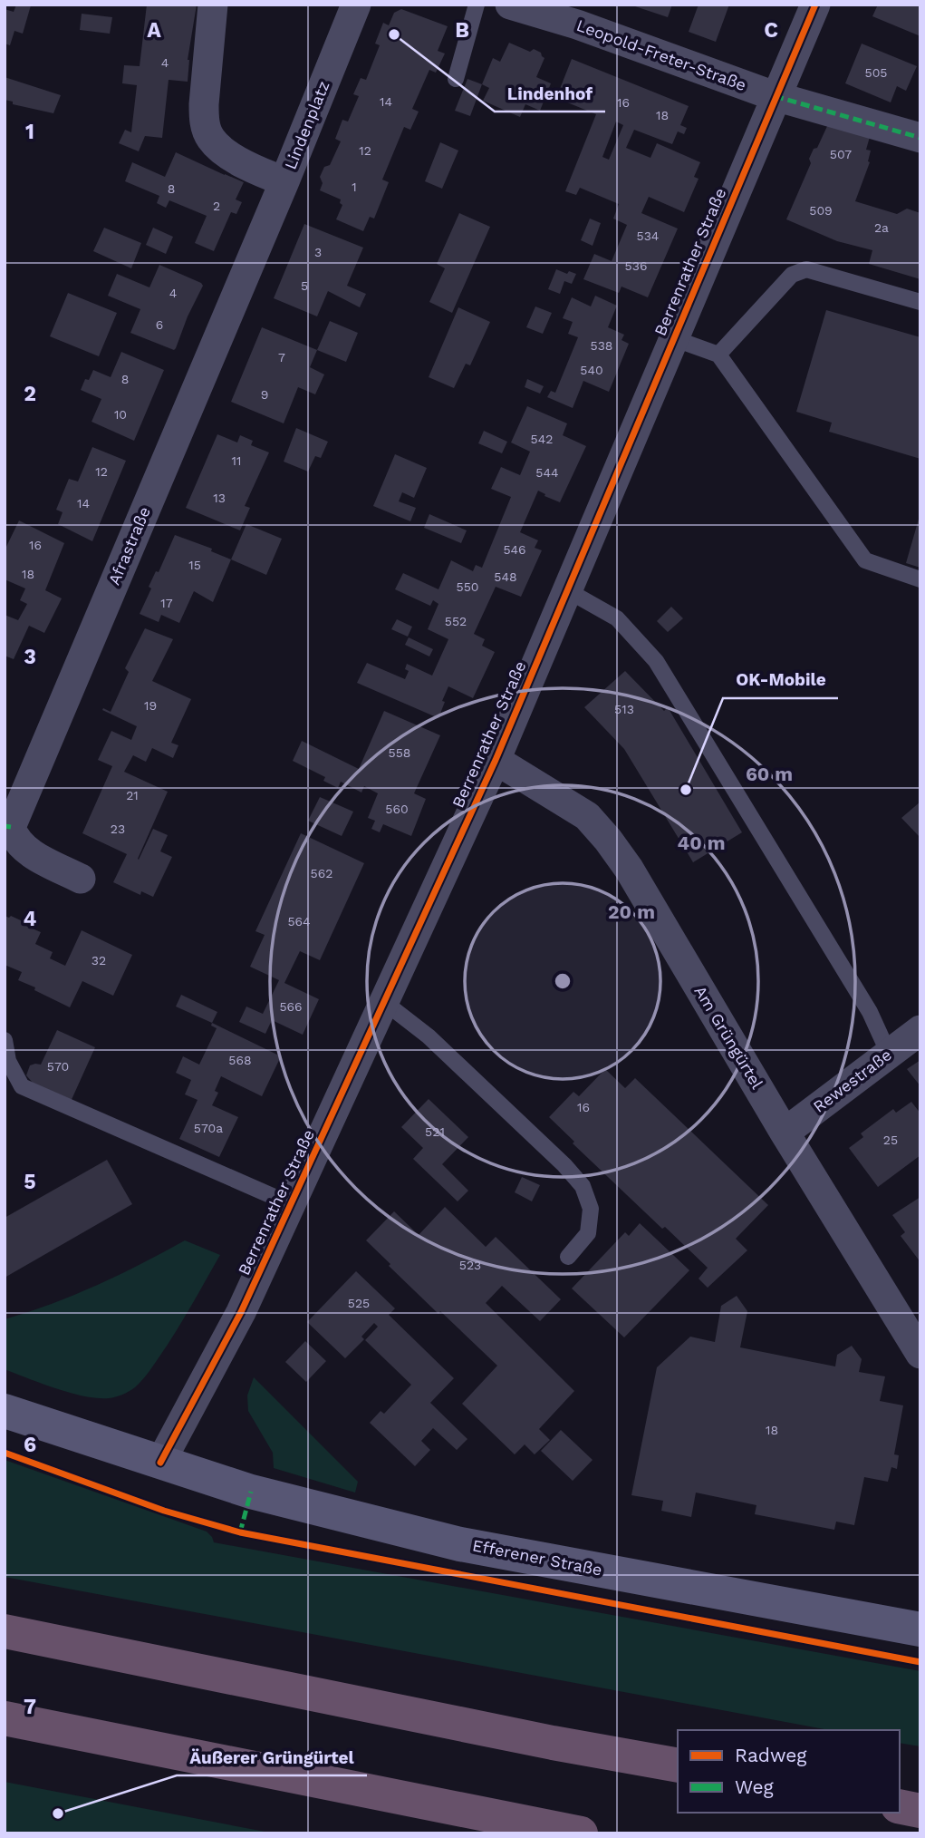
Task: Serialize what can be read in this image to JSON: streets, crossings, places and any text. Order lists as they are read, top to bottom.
{
  "streets": {
    "street": [
      "Leopold-Freter-Straße",
      "Lindenplatz",
      "Berrenrather Straße",
      "Afrastraße",
      "Am Grüngürtel",
      "Rewestraße",
      "Efferener Straße"
    ]
  },
  "crossings": [
    ["Leopold-Freter-Straße", "Berrenrather Straße"],
    ["Lindenplatz", "Afrastraße"],
    ["Berrenrather Straße", "Am Grüngürtel"],
    ["Berrenrather Straße", "Efferener Straße"],
    ["Am Grüngürtel", "Rewestraße"]
  ],
  "places": ["Lindenhof", "OK-Mobile", "Äußerer Grüngürtel"],
  "house_numbers": [
    "4",
    "505",
    "14",
    "16",
    "18",
    "12",
    "507",
    "1",
    "8",
    "2",
    "509",
    "2a",
    "534",
    "3",
    "536",
    "5",
    "4",
    "6",
    "538",
    "7",
    "540",
    "8",
    "9",
    "10",
    "542",
    "11",
    "12",
    "544",
    "13",
    "14",
    "16",
    "546",
    "15",
    "18",
    "548",
    "550",
    "17",
    "552",
    "19",
    "513",
    "558",
    "21",
    "560",
    "23",
    "562",
    "564",
    "32",
    "566",
    "568",
    "570",
    "16",
    "570a",
    "521",
    "25",
    "523",
    "525",
    "18"
  ],
  "legend": ["Radweg", "Weg"],
  "grid": {
    "columns": ["A", "B", "C"],
    "rows": [
      "1",
      "2",
      "3",
      "4",
      "5",
      "6",
      "7"
    ]
  },
  "rings": ["60 m", "40 m", "20 m"]
}
